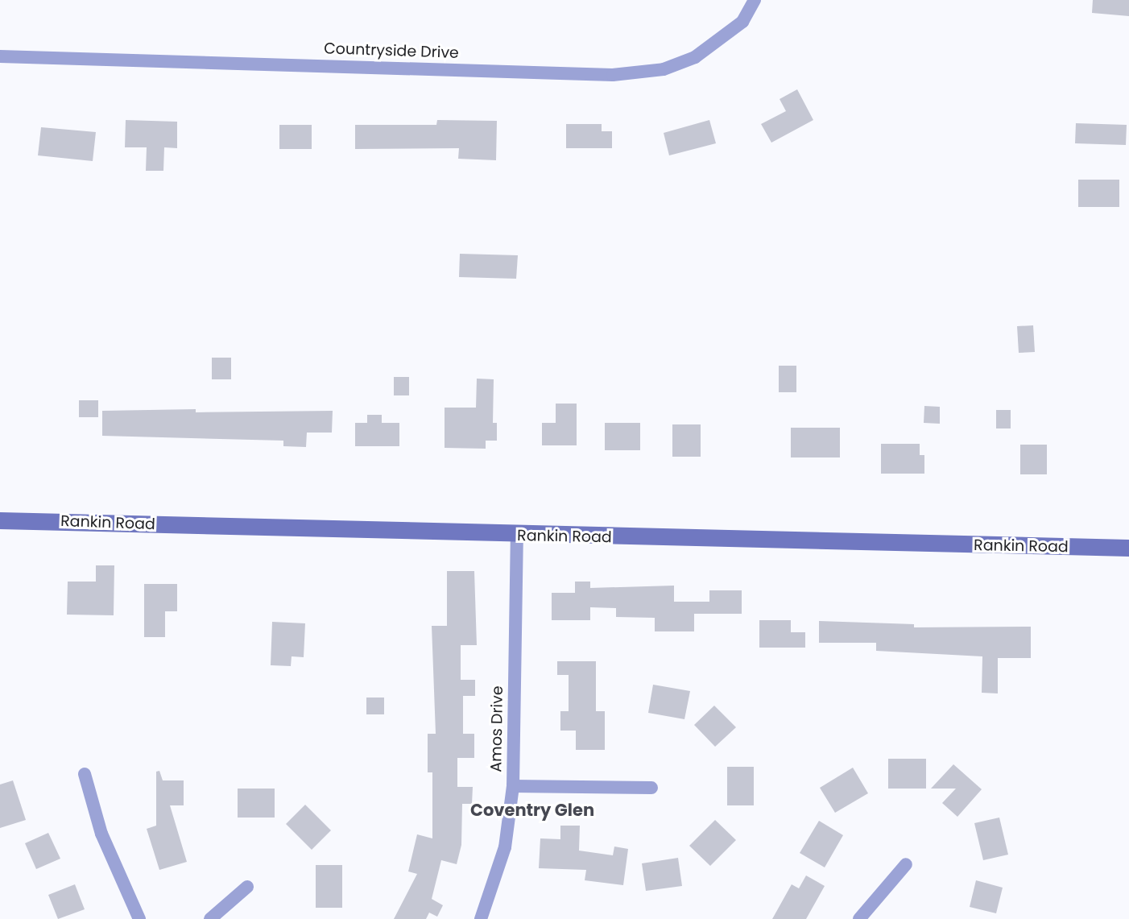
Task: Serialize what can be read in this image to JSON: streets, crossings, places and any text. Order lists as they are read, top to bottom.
{
  "streets": {
    "street": ["Countryside Drive", "Rankin Road", "Amos Drive"]
  },
  "crossings": [
    ["Rankin Road", "Amos Drive"]
  ],
  "districts": ["Coventry Glen"]
}
